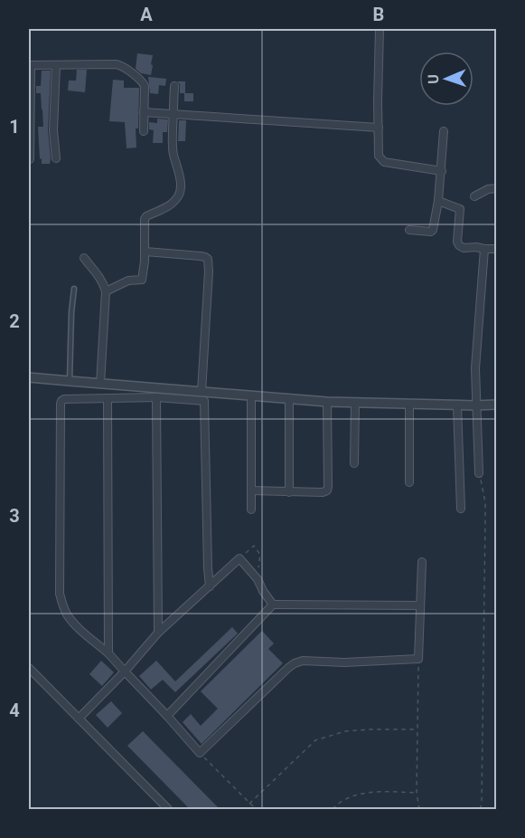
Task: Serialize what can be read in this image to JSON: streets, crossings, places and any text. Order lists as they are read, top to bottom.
{
  "north": "left",
  "grid": {
    "columns": ["A", "B"],
    "rows": [
      "1",
      "2",
      "3",
      "4"
    ]
  }
}
